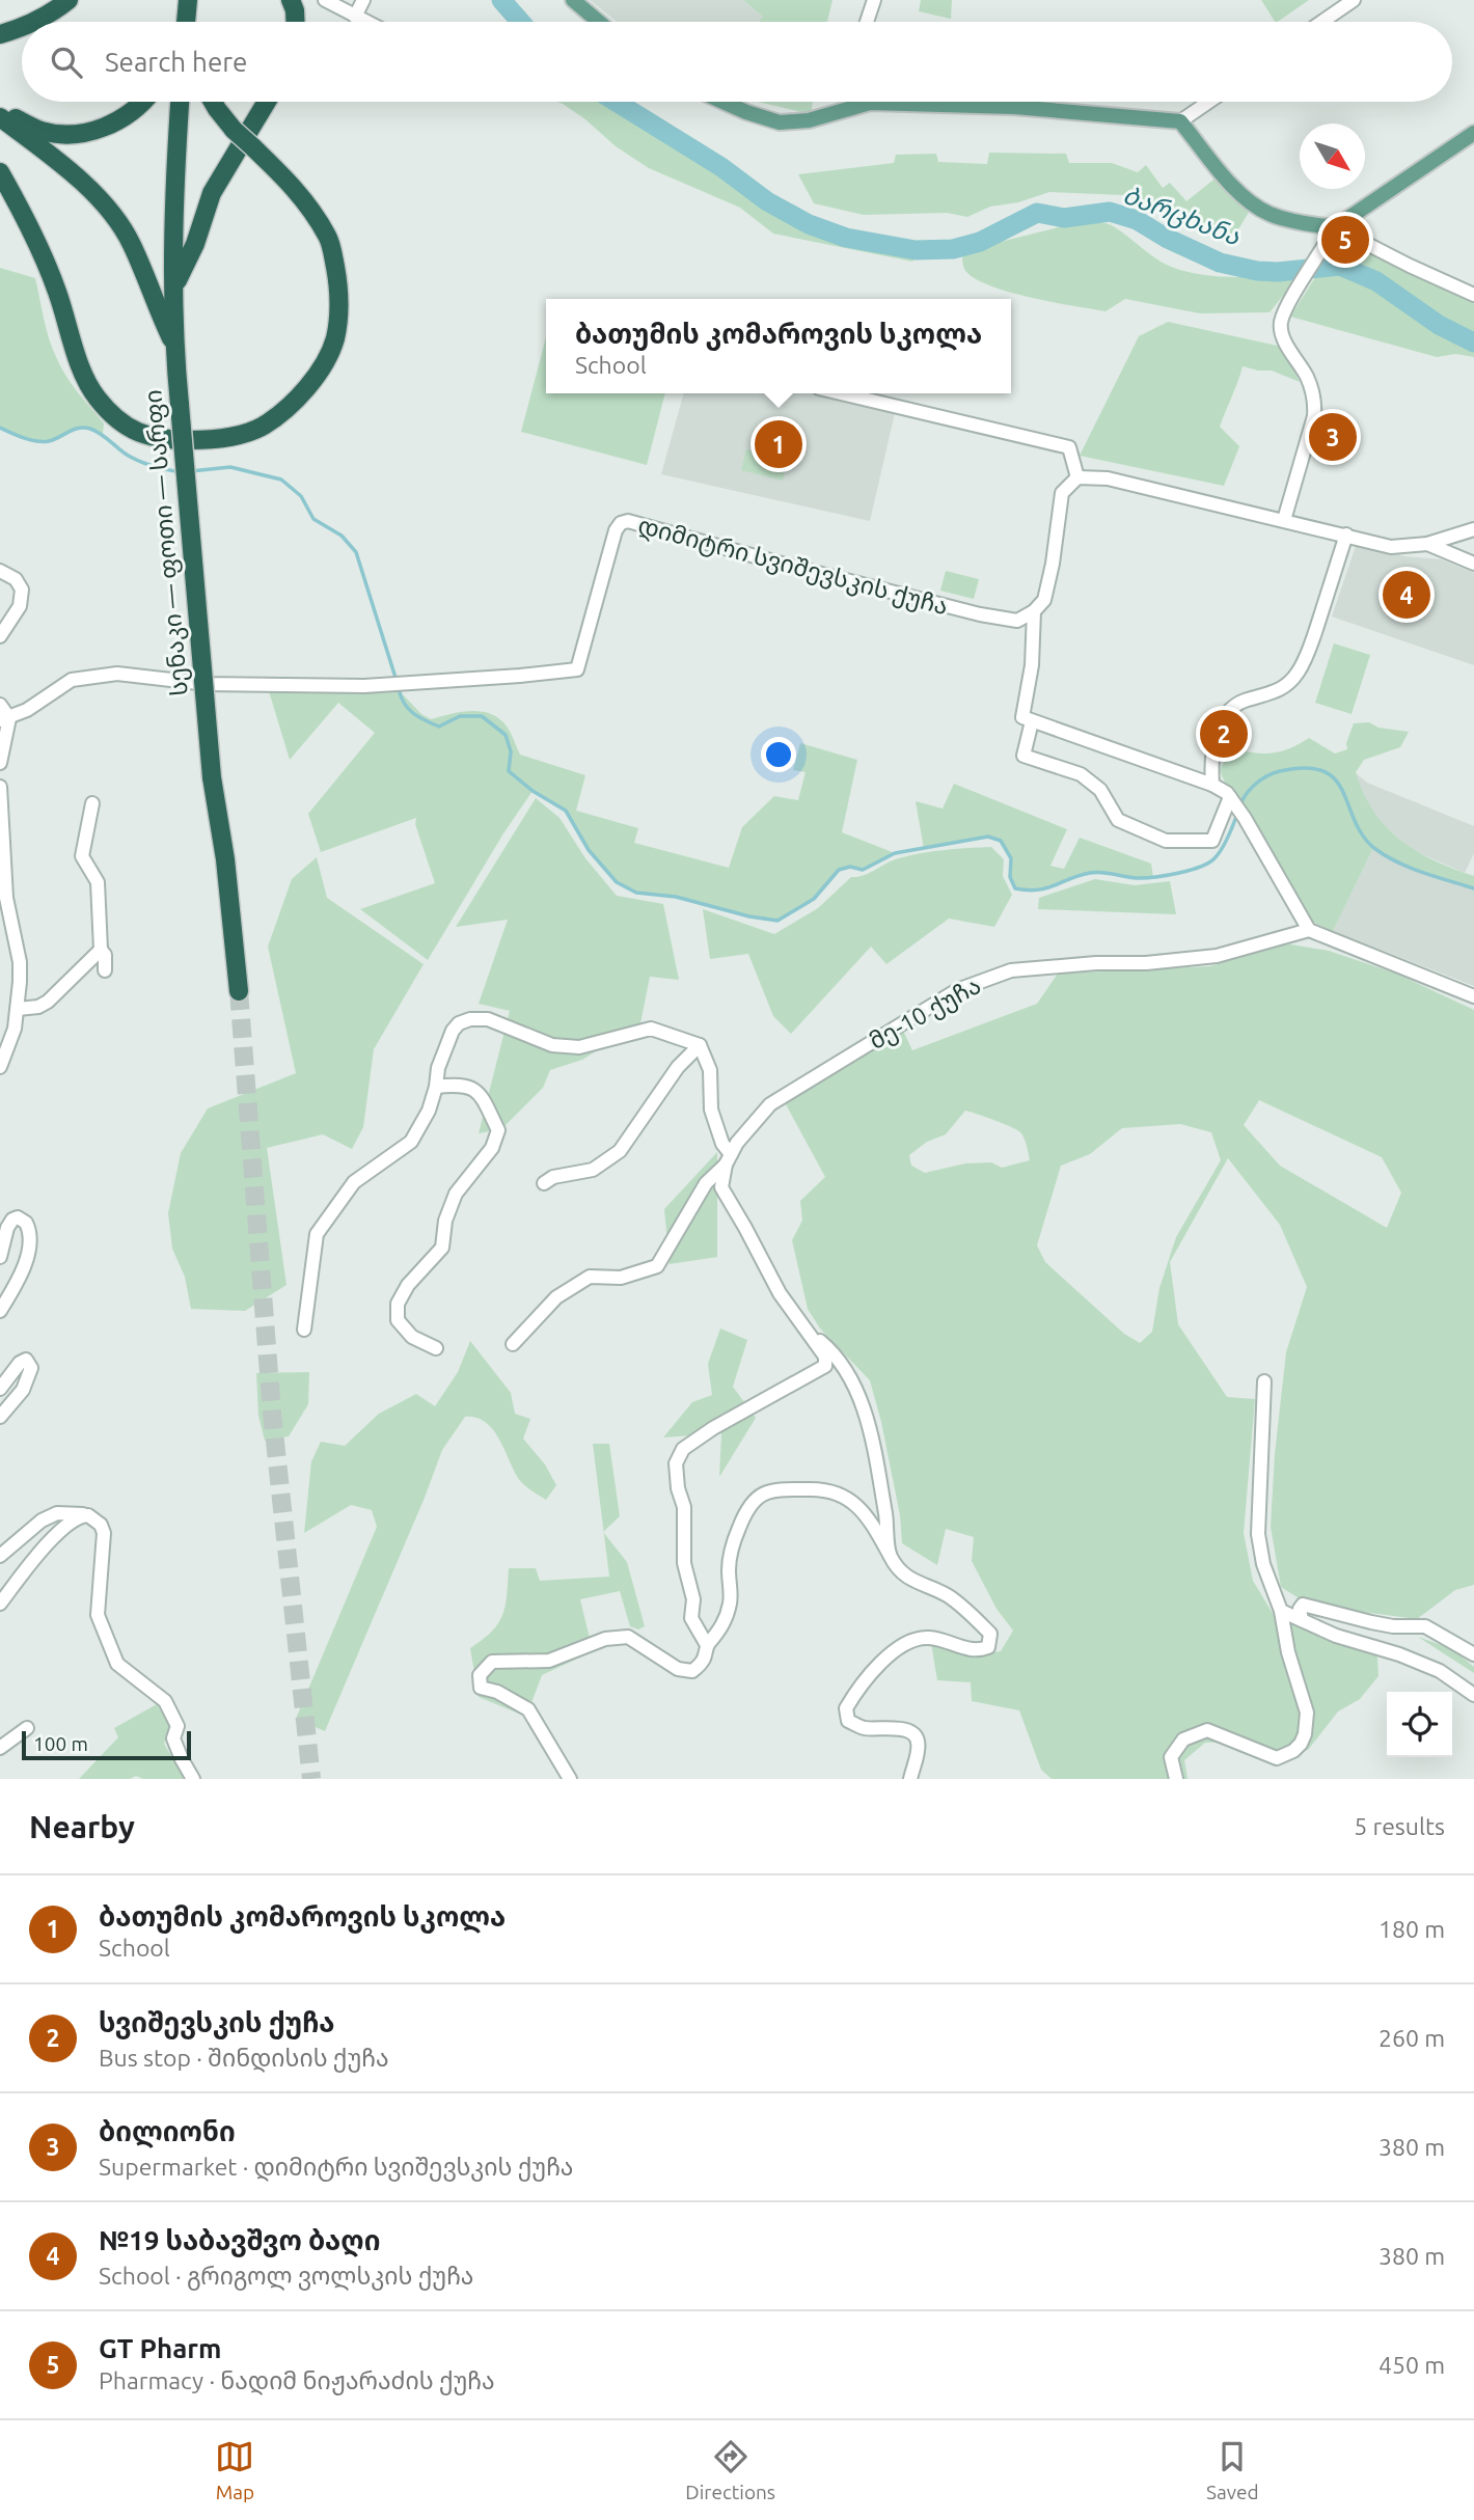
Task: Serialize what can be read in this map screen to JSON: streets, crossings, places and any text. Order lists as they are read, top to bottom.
{
  "streets": {
    "highway": ["სენაკი — ფოთი — სარფი"],
    "street": ["დიმიტრი სვიშევსკის ქუჩა", "მე-10 ქუჩა"]
  },
  "water": ["ბარცხანა"],
  "scale_bar": "100 m",
  "north": "bottom right",
  "page": {
    "search": "Search here",
    "pins": [
      "5",
      "3",
      "1",
      "4",
      "2"
    ],
    "popup": ["ბათუმის კომაროვის სკოლა", "School"],
    "scale": "100 m",
    "heading": ["Nearby", "5 results"],
    "list": [
      {
        "mark": "1",
        "name": "ბათუმის კომაროვის სკოლა",
        "note": "School",
        "value": "180 m"
      },
      {
        "mark": "2",
        "name": "სვიშევსკის ქუჩა",
        "note": "Bus stop · შინდისის ქუჩა",
        "value": "260 m"
      },
      {
        "mark": "3",
        "name": "ბილიონი",
        "note": "Supermarket · დიმიტრი სვიშევსკის ქუჩა",
        "value": "380 m"
      },
      {
        "mark": "4",
        "name": "№19 საბავშვო ბაღი",
        "note": "School · გრიგოლ ვოლსკის ქუჩა",
        "value": "380 m"
      },
      {
        "mark": "5",
        "name": "GT Pharm",
        "note": "Pharmacy · ნადიმ ნიჟარაძის ქუჩა",
        "value": "450 m"
      }
    ],
    "nav": ["Map", "Directions", "Saved"]
  }
}
